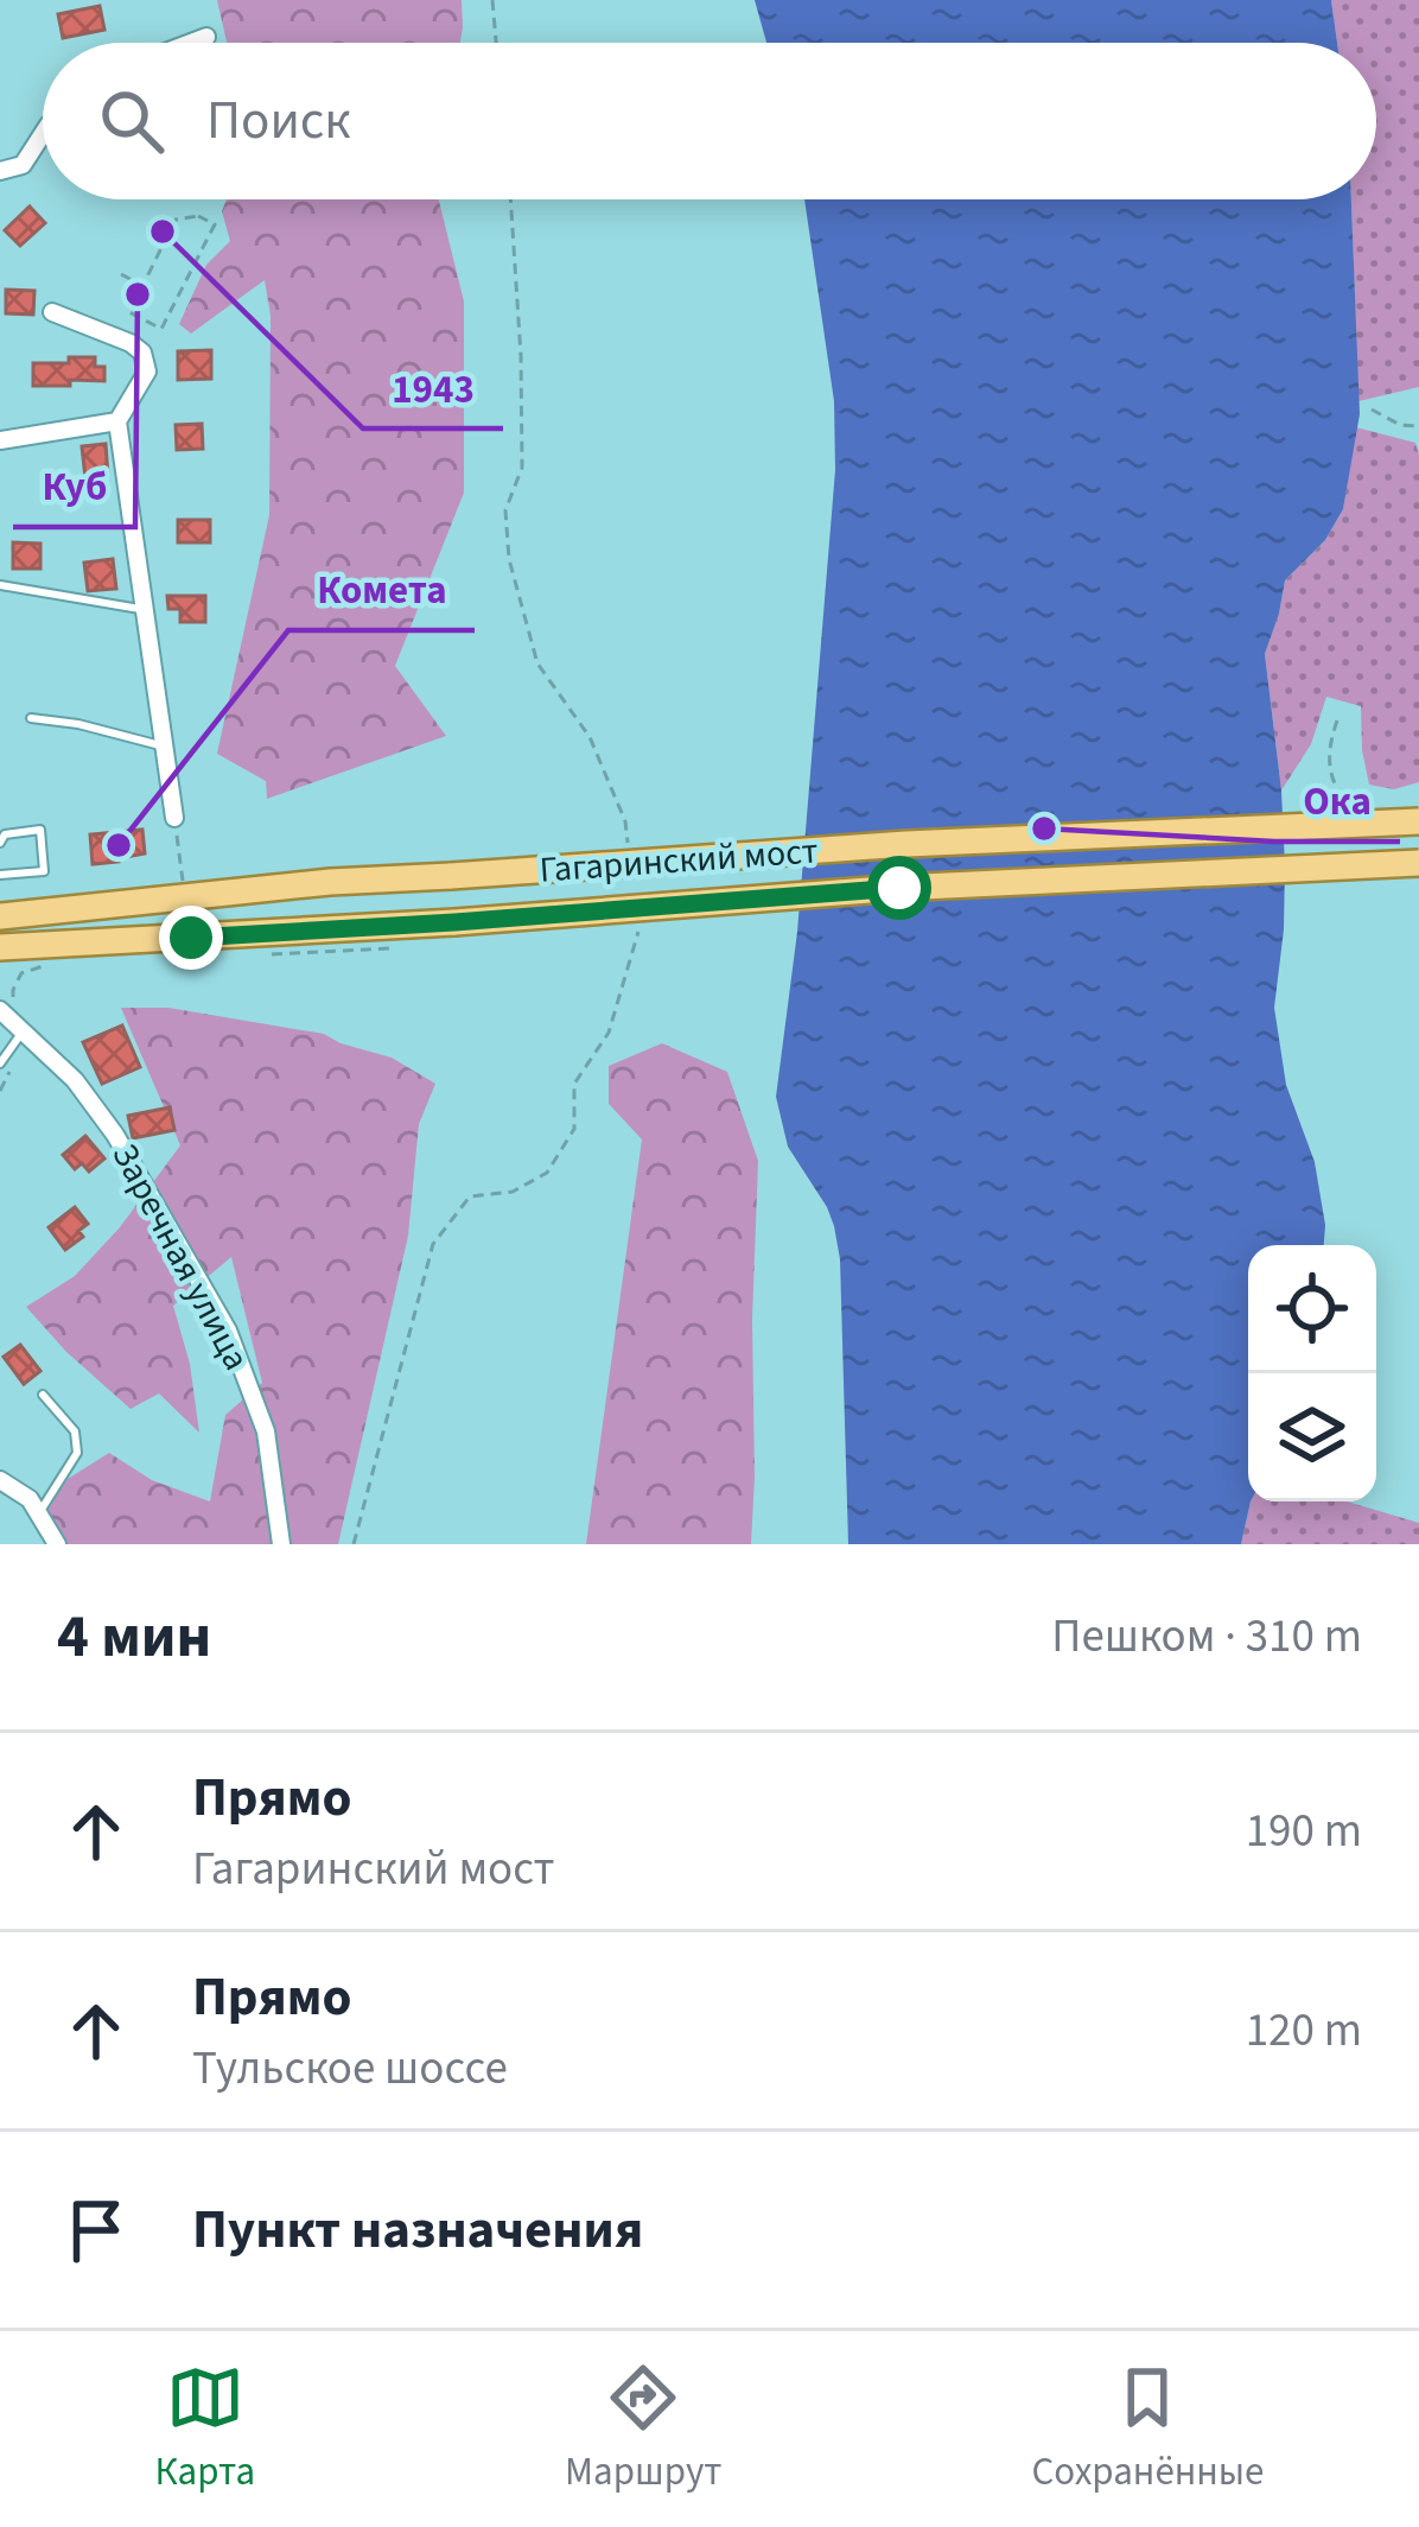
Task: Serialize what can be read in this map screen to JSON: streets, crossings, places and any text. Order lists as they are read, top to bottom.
{
  "streets": {
    "main road": ["Гагаринский мост"],
    "street": ["Заречная улица"]
  },
  "places": [
    "1943",
    "Куб",
    "Ока",
    "Комета"
  ],
  "page": {
    "search": "Поиск",
    "heading": ["4 мин", "Пешком · 310 m"],
    "list": [
      ["Прямо", "Гагаринский мост", "190 m"],
      ["Прямо", "Тульское шоссе", "120 m"],
      "Пункт назначения"
    ],
    "nav": ["Карта", "Маршрут", "Сохранённые"]
  }
}
